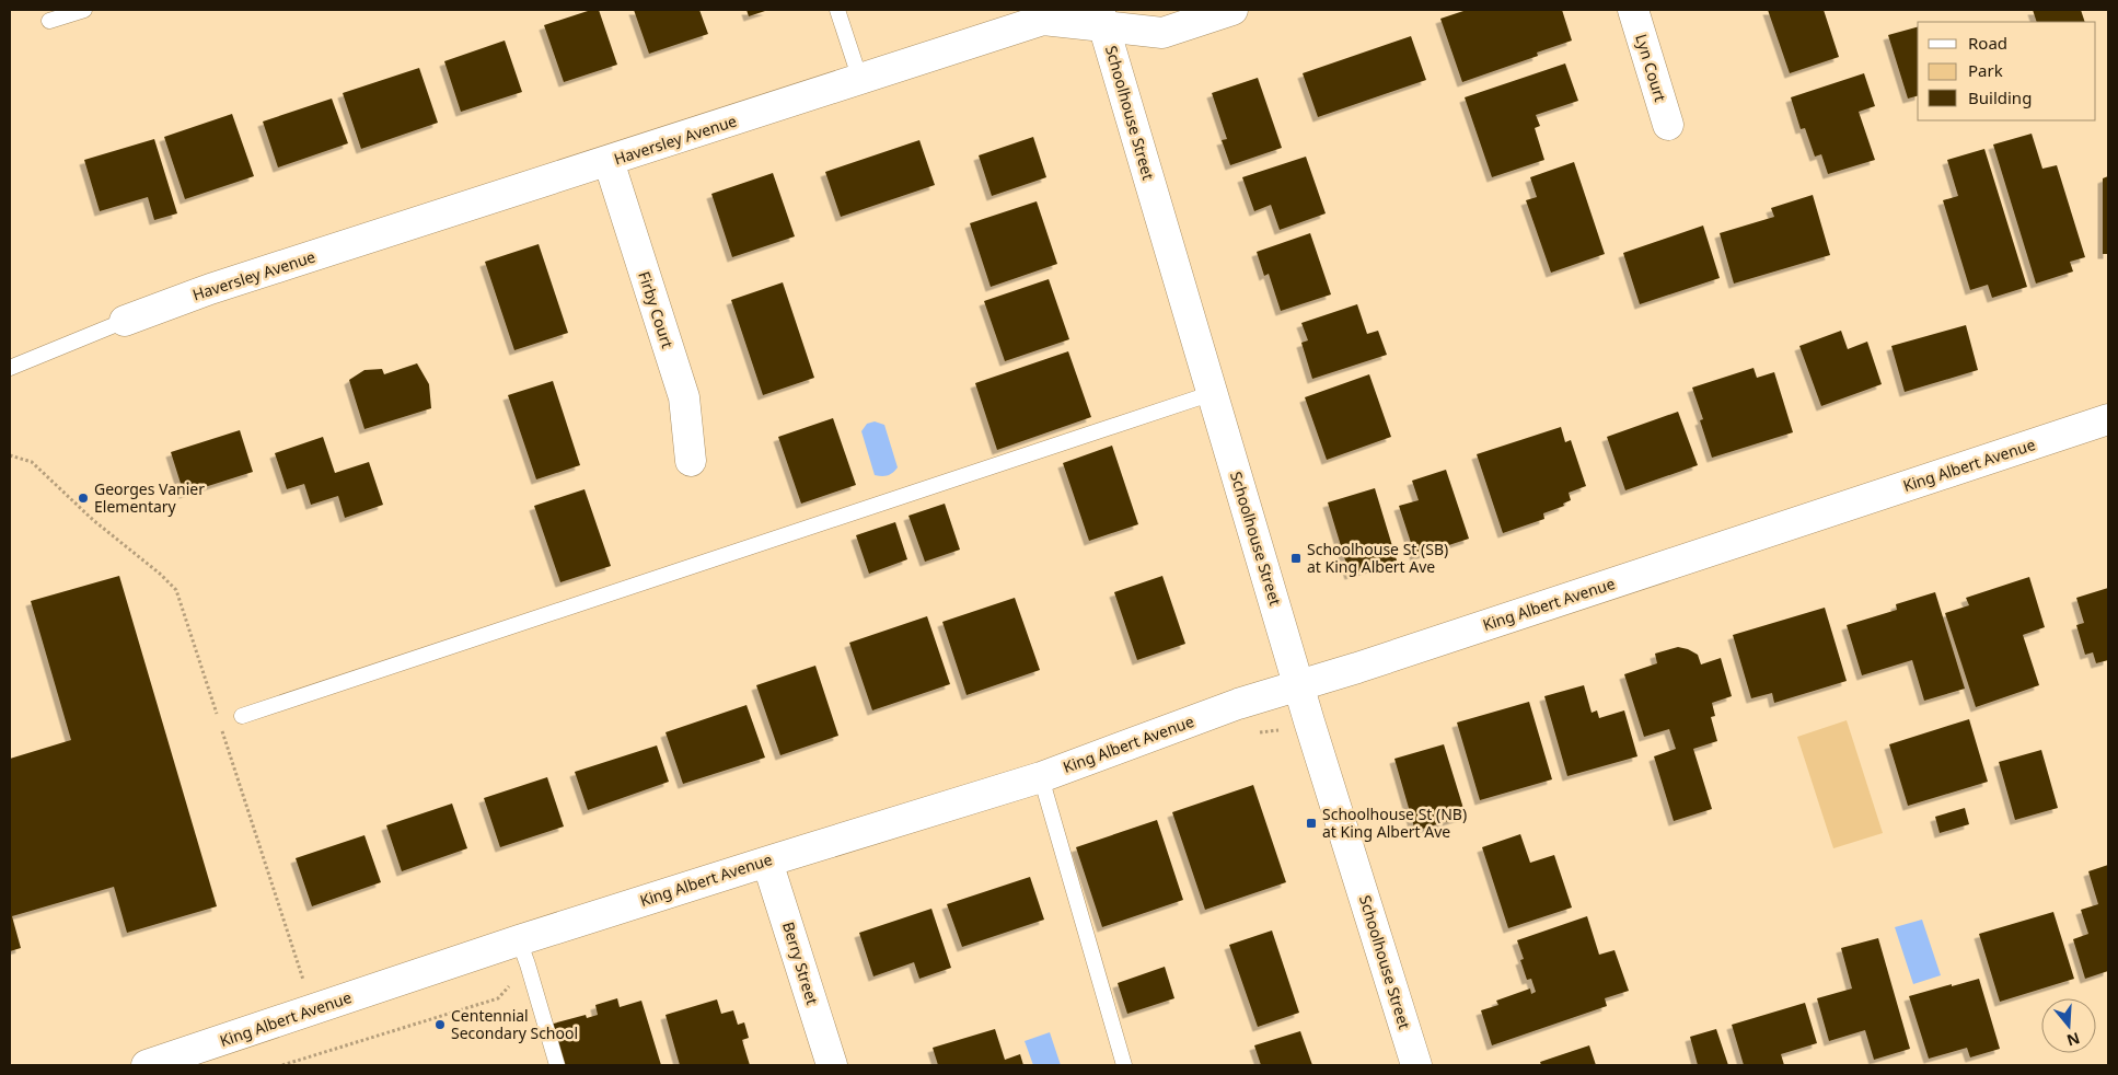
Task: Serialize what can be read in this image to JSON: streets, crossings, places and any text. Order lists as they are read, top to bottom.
{
  "streets": {
    "street": [
      "Lyn Court",
      "Schoolhouse Street",
      "Haversley Avenue",
      "Firby Court",
      "King Albert Avenue",
      "Berry Street"
    ]
  },
  "crossings": [
    ["Schoolhouse Street", "Haversley Avenue"],
    ["Schoolhouse Street", "King Albert Avenue"],
    ["Haversley Avenue", "Firby Court"],
    ["King Albert Avenue", "Berry Street"]
  ],
  "places": {
    "other": ["Georges Vanier Elementary", "Centennial Secondary School"],
    "transit": ["Schoolhouse St (SB) at King Albert Ave", "Schoolhouse St (NB) at King Albert Ave"]
  },
  "legend": ["Road", "Park", "Building"],
  "north": "bottom"
}
